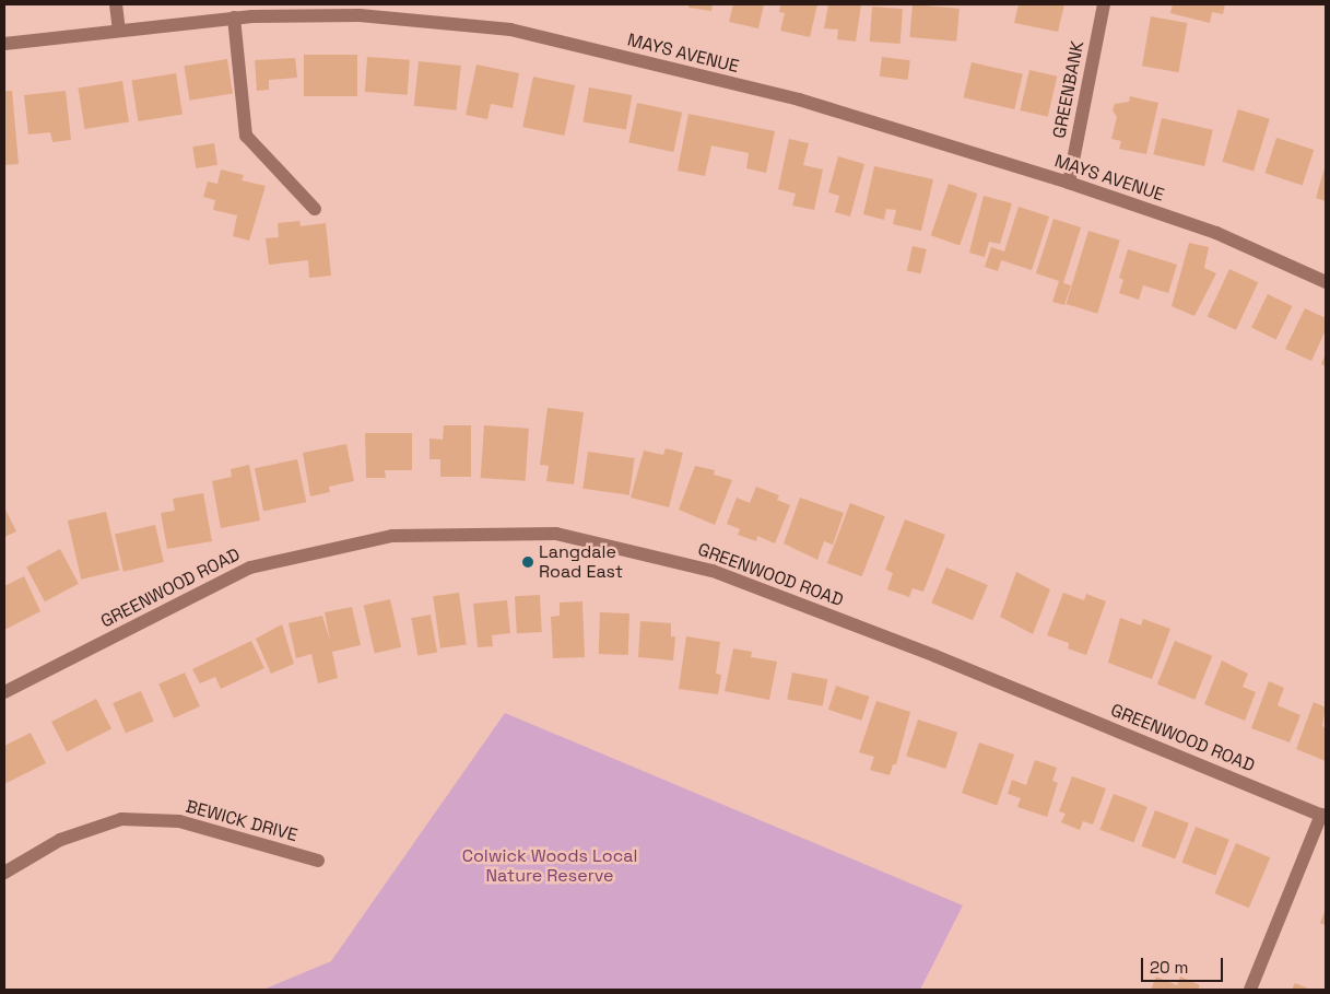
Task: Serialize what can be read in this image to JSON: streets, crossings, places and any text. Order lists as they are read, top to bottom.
{
  "streets": {
    "street": [
      "MAYS AVENUE",
      "GREENBANK",
      "GREENWOOD ROAD",
      "BEWICK DRIVE"
    ]
  },
  "crossings": [
    ["MAYS AVENUE", "GREENBANK"]
  ],
  "parks": ["Colwick Woods Local Nature Reserve"],
  "places": ["Langdale Road East"],
  "scale_bar": "20 m"
}
